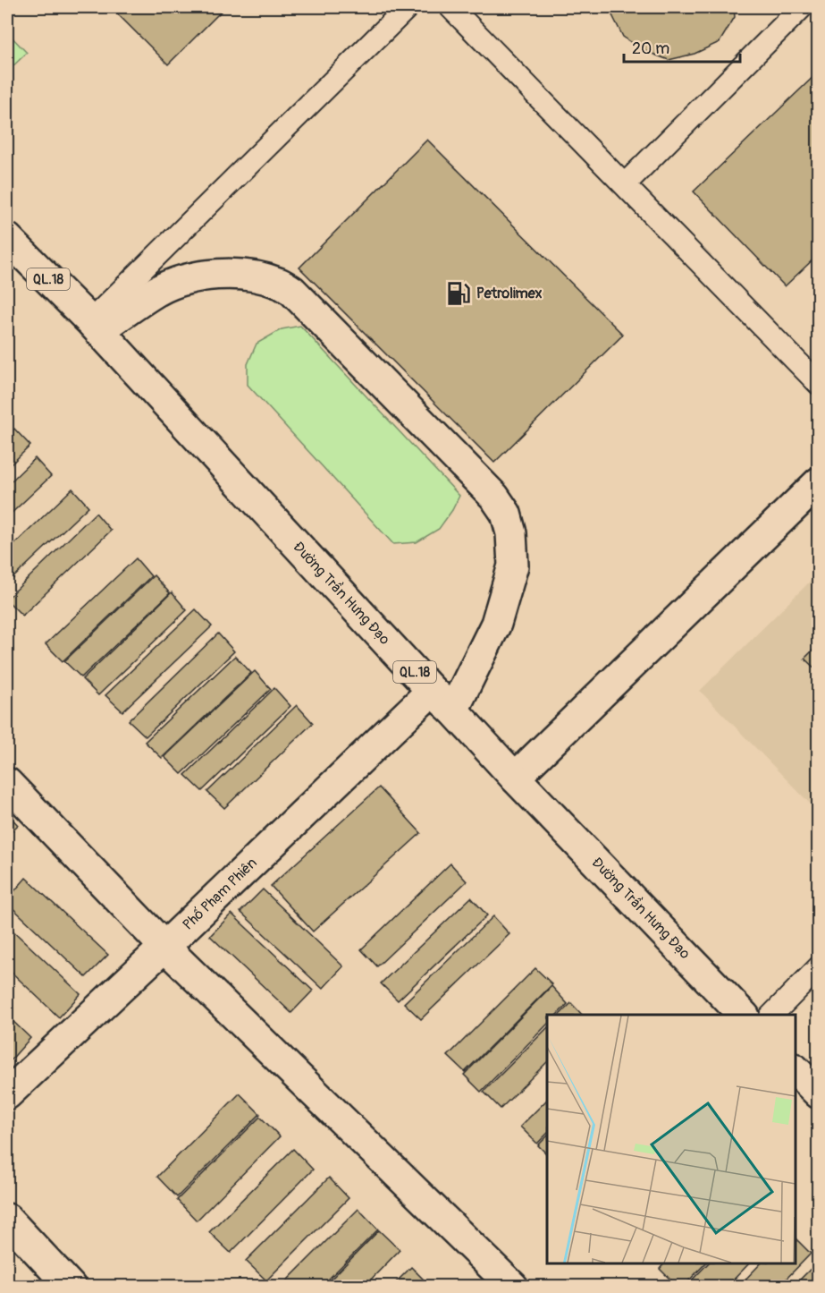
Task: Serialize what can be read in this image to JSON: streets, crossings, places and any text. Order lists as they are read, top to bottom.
{
  "streets": {
    "main road": ["QL.18", "Đường Trần Hưng Đạo", "Phố Phạm Phiên"]
  },
  "crossings": [
    ["Đường Trần Hưng Đạo", "Phố Phạm Phiên"]
  ],
  "places": {
    "fuel station": ["Petrolimex"]
  },
  "scale_bar": "20 m"
}
